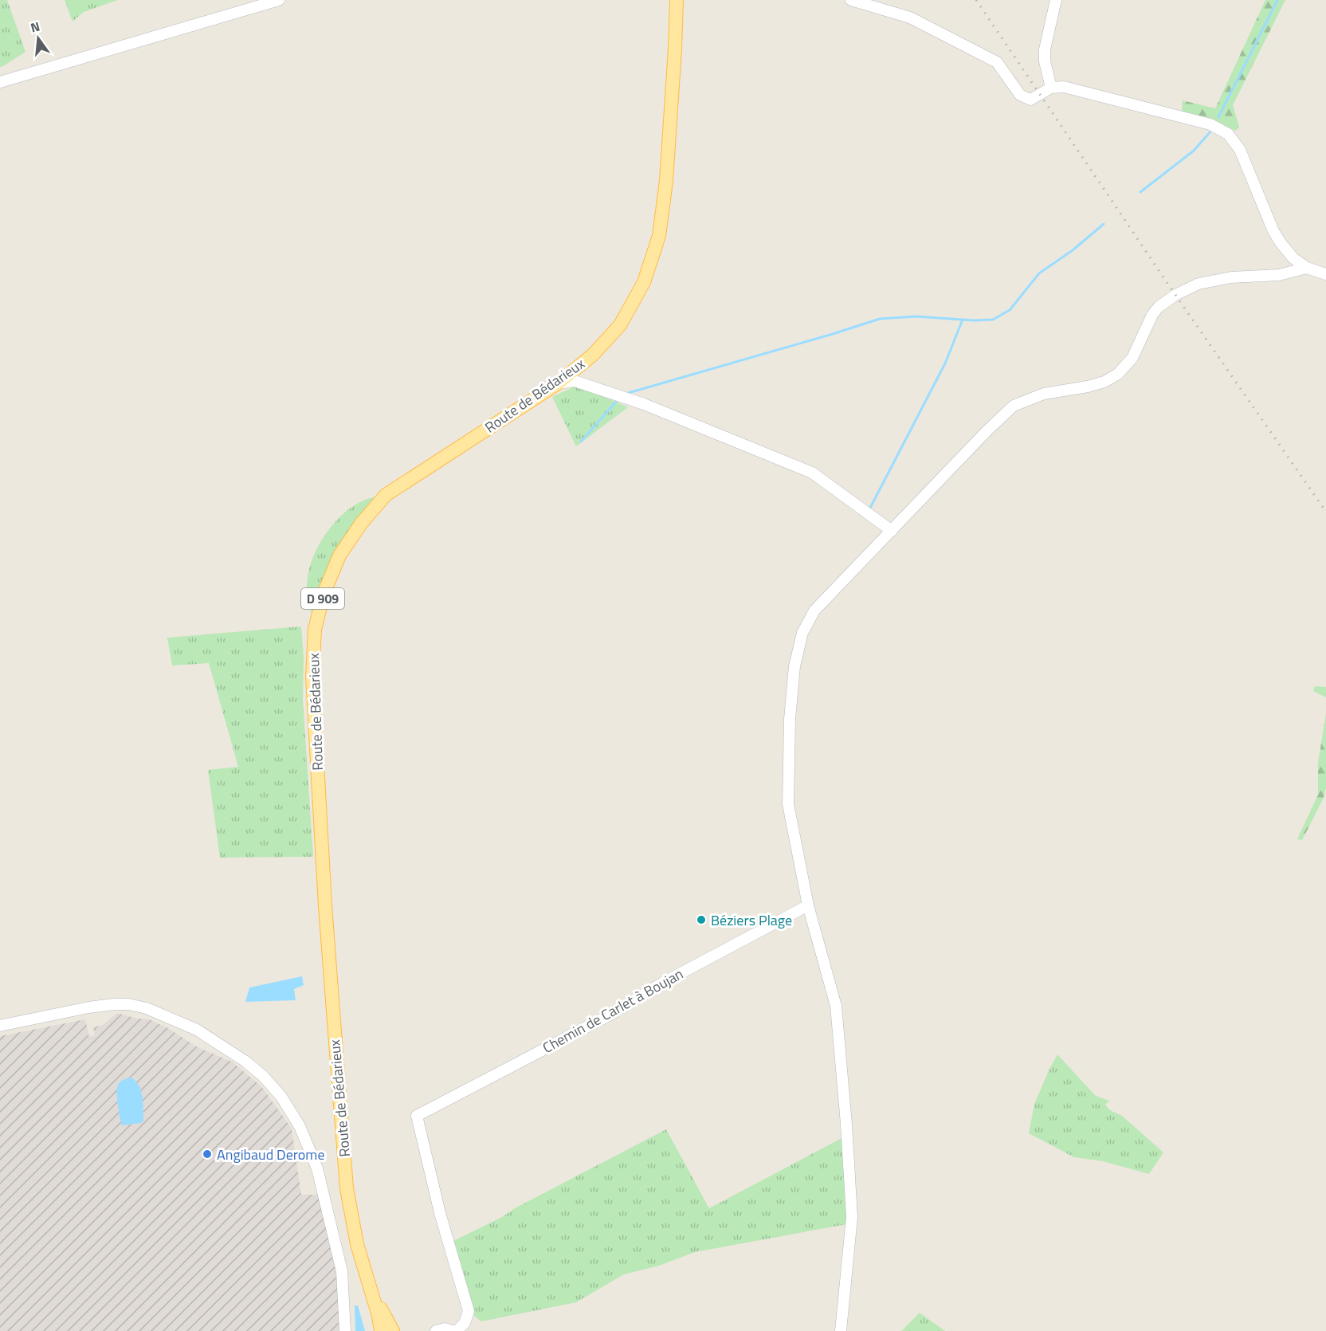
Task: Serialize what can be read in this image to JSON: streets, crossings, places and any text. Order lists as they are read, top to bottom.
{
  "streets": {
    "main road": ["Route de Bédarieux", "D 909"],
    "street": ["Chemin de Carlet à Boujan"]
  },
  "places": ["Béziers Plage", "Angibaud Derome"],
  "north": "top"
}
